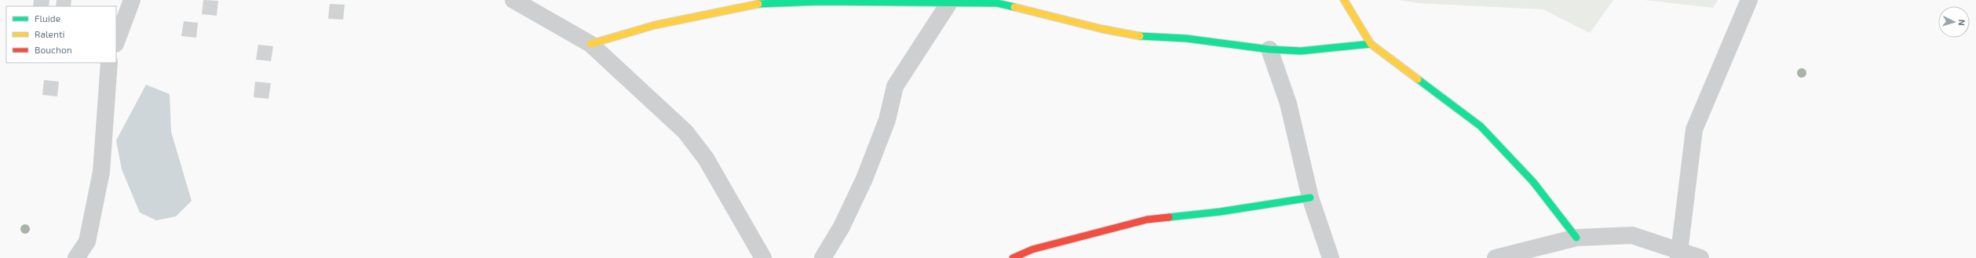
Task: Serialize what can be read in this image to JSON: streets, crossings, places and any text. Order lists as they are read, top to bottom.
{
  "legend": ["Fluide", "Ralenti", "Bouchon"],
  "north": "right"
}
